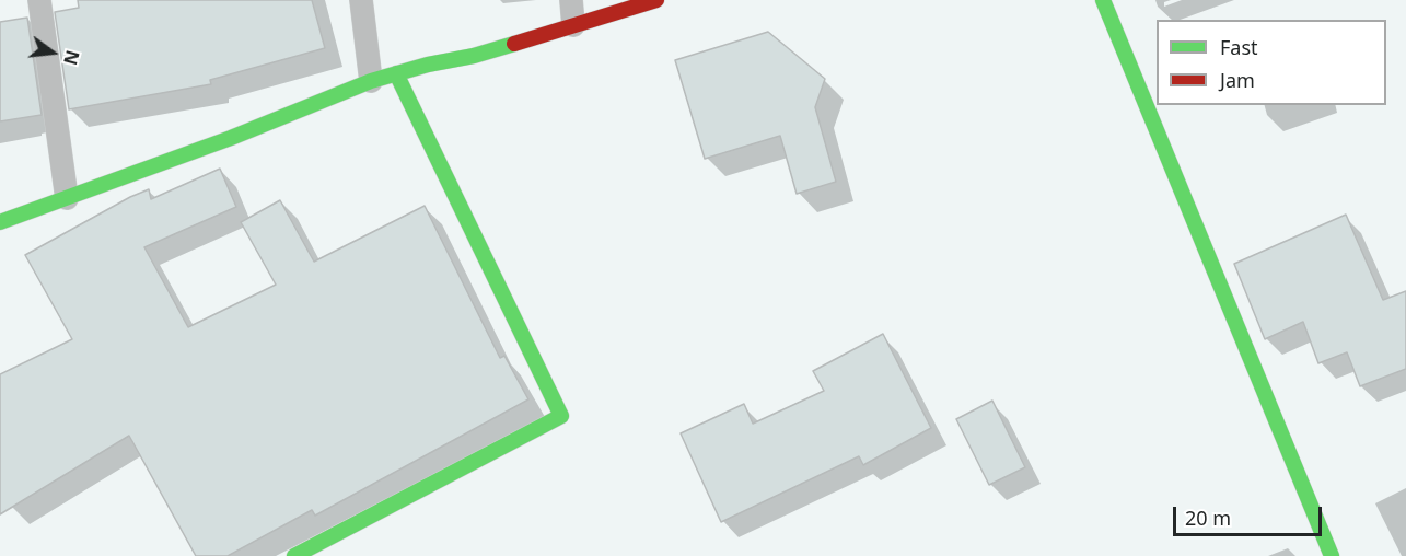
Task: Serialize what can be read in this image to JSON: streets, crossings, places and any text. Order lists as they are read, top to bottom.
{
  "legend": ["Fast", "Jam"],
  "scale_bar": "20 m",
  "north": "right"
}
